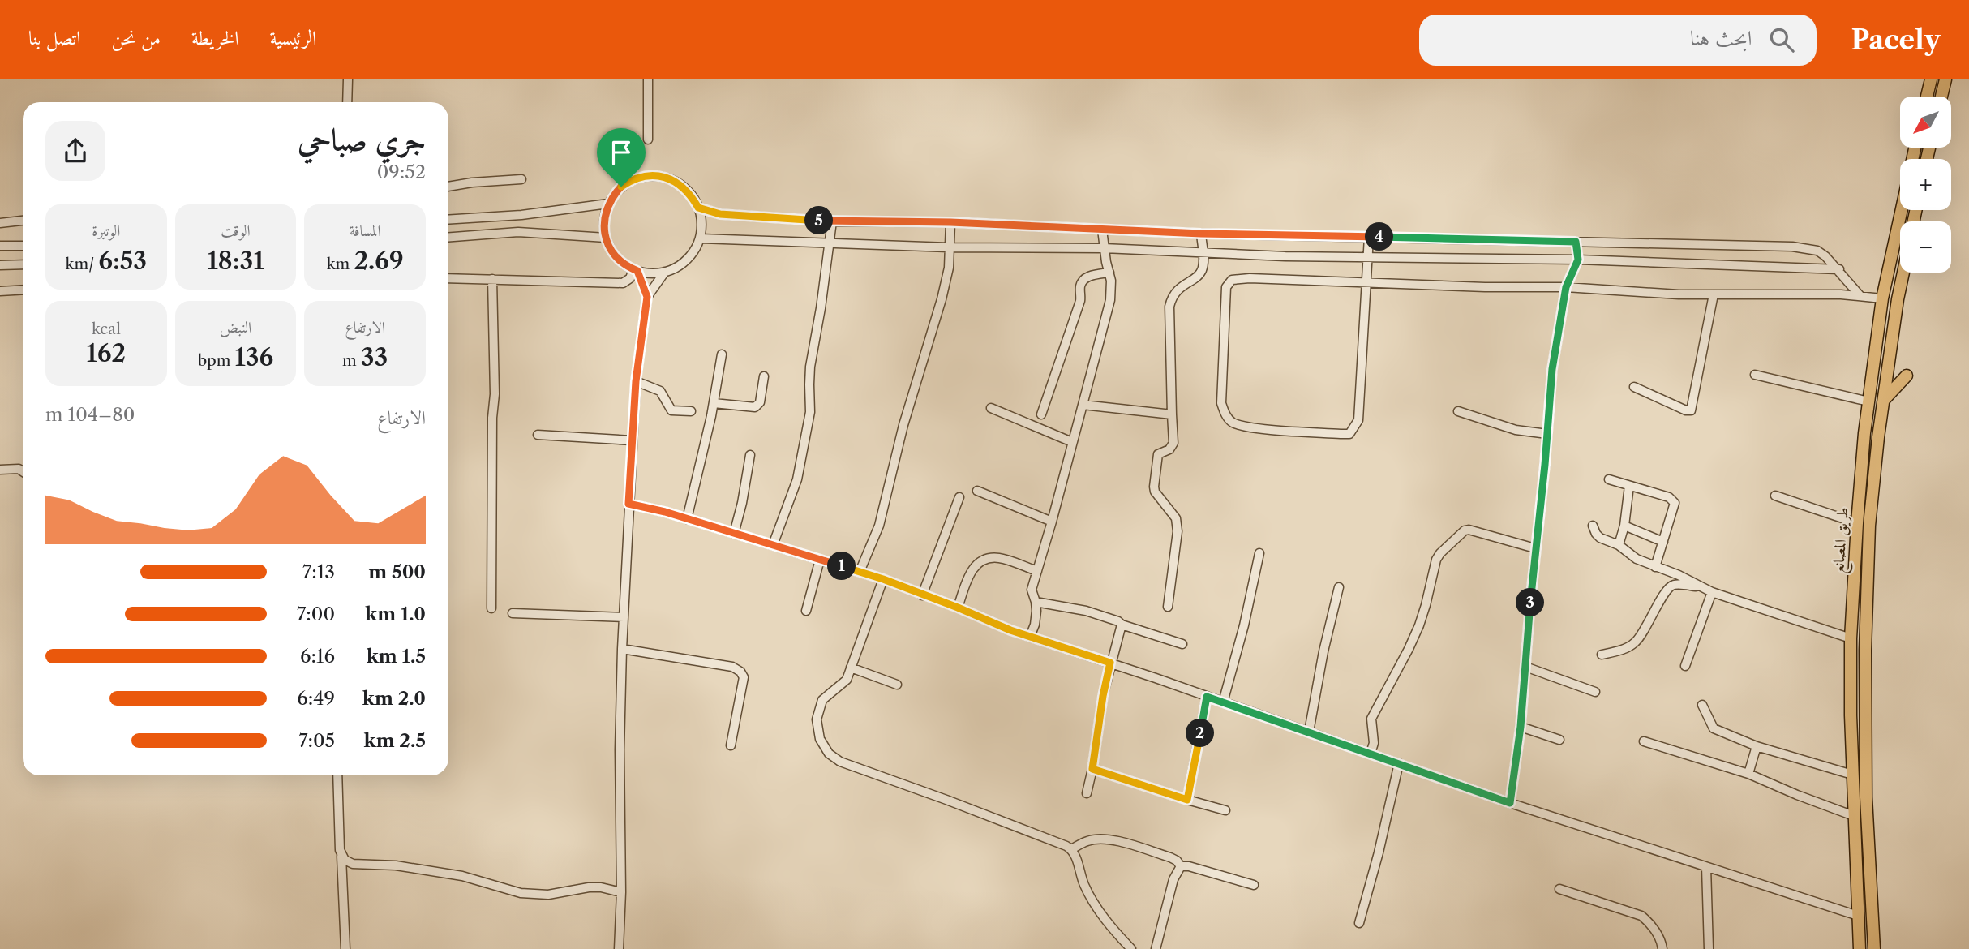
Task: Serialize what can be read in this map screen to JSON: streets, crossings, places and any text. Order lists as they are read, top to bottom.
{
  "streets": {
    "main road": ["طريق المصانع"]
  },
  "north": "bottom left",
  "page": {
    "header": "Pacely",
    "search": "ابحث هنا",
    "nav": [
      "الرئيسية",
      "الخريطة",
      "من نحن",
      "اتصل بنا"
    ],
    "map_buttons": ["+", "−"],
    "heading": ["جري صباحي", "09:52"],
    "stats": [
      ["المسافة", "2.69 km"],
      ["الوقت", "18:31"],
      ["الوتيرة", "6:53 /km"],
      ["الارتفاع", "33 m"],
      ["النبض", "136 bpm"],
      ["kcal", "162"]
    ],
    "pins": [
      "5",
      "4",
      "1",
      "3",
      "2"
    ],
    "chart": ["الارتفاع", "80–104 m"],
    "list": [
      {
        "name": "500 m",
        "note": "7:13"
      },
      {
        "name": "1.0 km",
        "note": "7:00"
      },
      {
        "name": "1.5 km",
        "note": "6:16"
      },
      {
        "name": "2.0 km",
        "note": "6:49"
      },
      {
        "name": "2.5 km",
        "note": "7:05"
      }
    ]
  }
}
